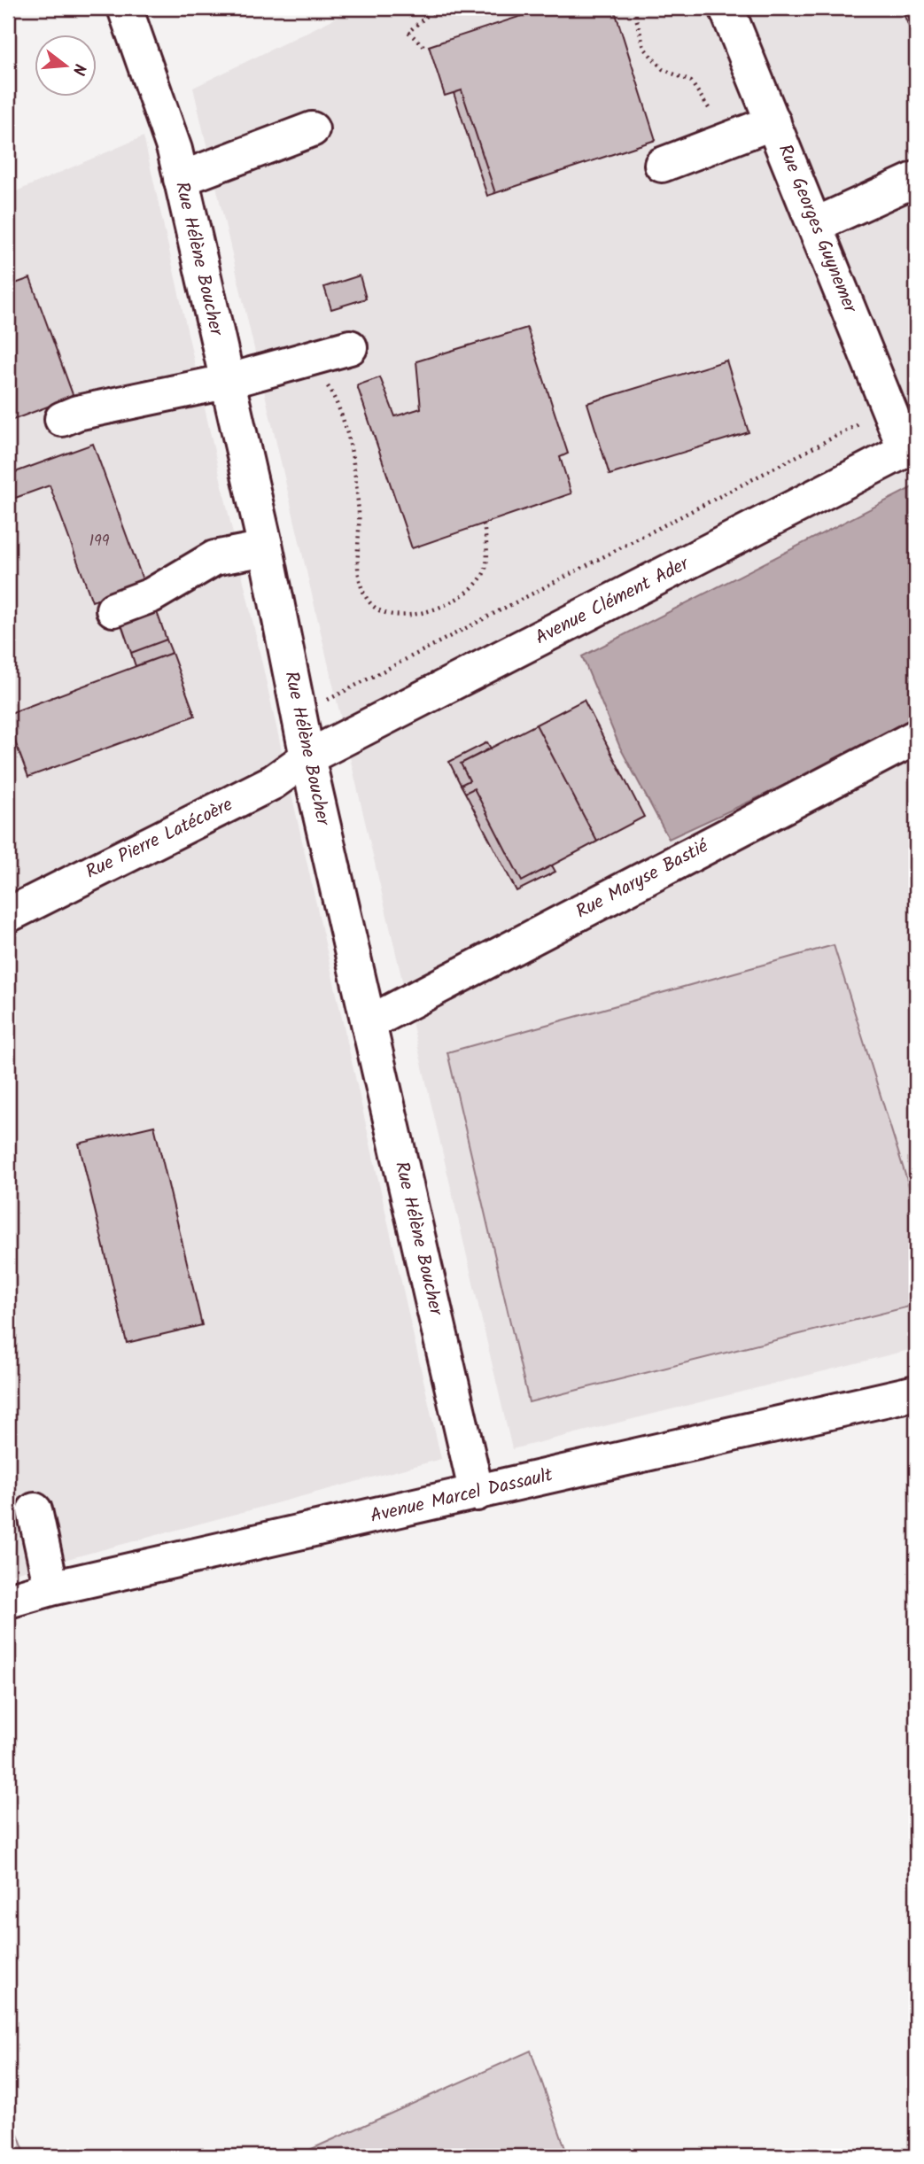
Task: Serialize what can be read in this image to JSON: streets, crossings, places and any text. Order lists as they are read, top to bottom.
{
  "streets": {
    "street": [
      "Rue Georges Guynemer",
      "Rue Hélène Boucher",
      "Avenue Clément Ader",
      "Rue Pierre Latécoère",
      "Rue Maryse Bastié",
      "Avenue Marcel Dassault"
    ]
  },
  "crossings": [
    ["Rue Georges Guynemer", "Avenue Clément Ader"],
    ["Rue Hélène Boucher", "Avenue Clément Ader"],
    ["Rue Hélène Boucher", "Rue Pierre Latécoère"],
    ["Rue Hélène Boucher", "Rue Maryse Bastié"],
    ["Rue Hélène Boucher", "Avenue Marcel Dassault"],
    ["Avenue Clément Ader", "Rue Pierre Latécoère"]
  ],
  "house_numbers": ["199"],
  "north": "right"
}
